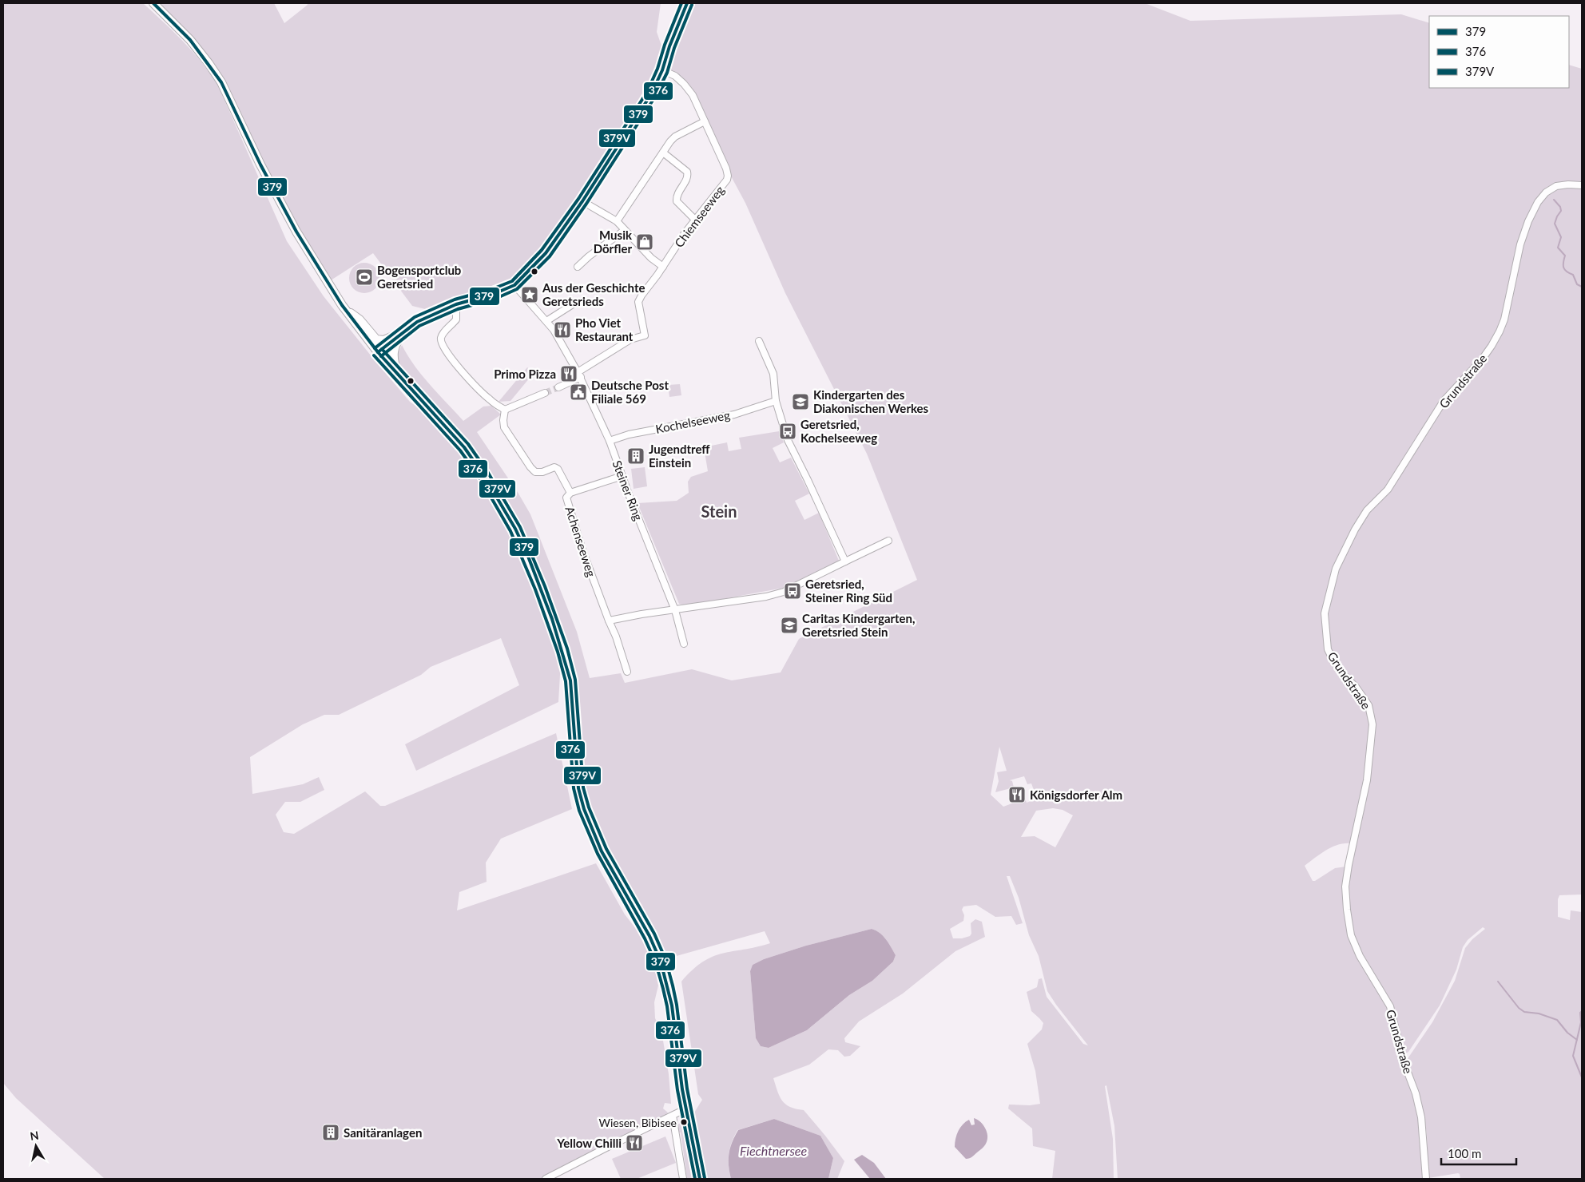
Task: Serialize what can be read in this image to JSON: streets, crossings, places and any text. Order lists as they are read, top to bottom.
{
  "streets": {
    "street": [
      "Chiemseeweg",
      "Grundstraße",
      "Kochelseeweg",
      "Steiner Ring",
      "Achenseeweg"
    ]
  },
  "crossings": [
    ["Chiemseeweg", "Steiner Ring"],
    ["Kochelseeweg", "Steiner Ring"],
    ["Steiner Ring", "Achenseeweg"]
  ],
  "districts": ["Stein"],
  "water": ["Fiechtnersee"],
  "places": {
    "shop": ["Musik Dörfler"],
    "sports": ["Bogensportclub Geretsried"],
    "place": ["Aus der Geschichte Geretsrieds"],
    "restaurant": [
      "Pho Viet Restaurant",
      "Primo Pizza",
      "Königsdorfer Alm",
      "Yellow Chilli"
    ],
    "public building": ["Deutsche Post Filiale 569"],
    "school or university": ["Kindergarten des Diakonischen Werkes", "Caritas Kindergarten, Geretsried Stein"],
    "bus stop": ["Geretsried, Kochelseeweg", "Geretsried, Steiner Ring Süd"],
    "building": ["Jugendtreff Einstein", "Sanitäranlagen"],
    "other": ["Wiesen, Bibisee"]
  },
  "lines": ["transit line 379", "transit line 379V", "transit line 376"],
  "legend": ["379", "376", "379V"],
  "scale_bar": "100 m",
  "north": "top"
}
